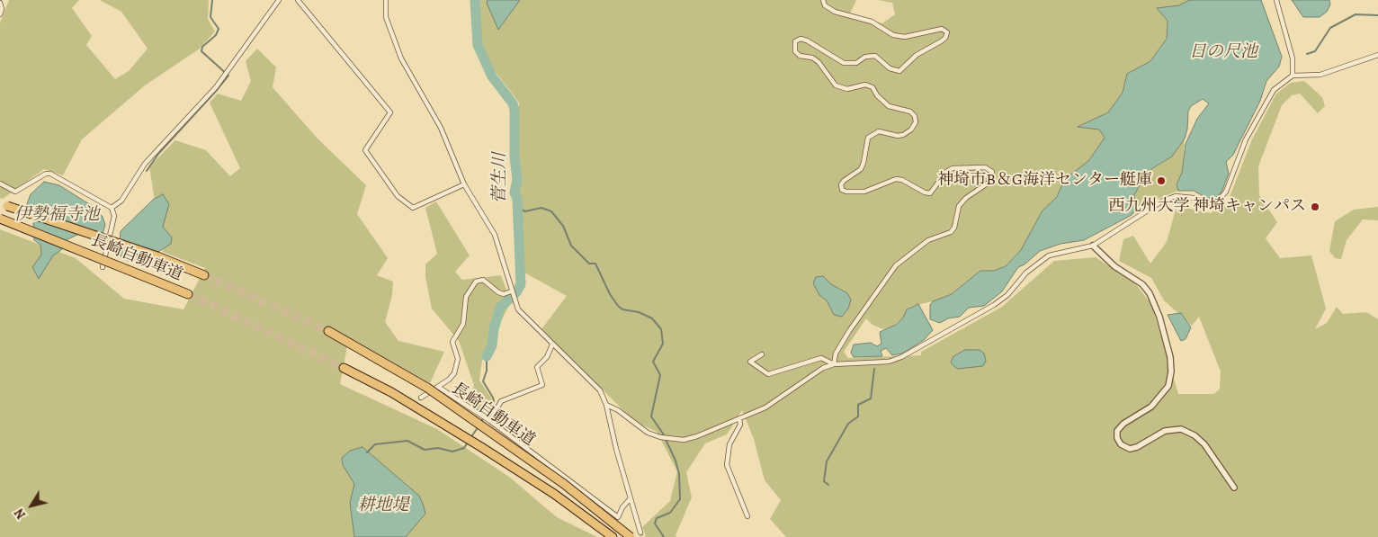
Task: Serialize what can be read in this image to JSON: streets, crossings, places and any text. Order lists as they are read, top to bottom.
{
  "streets": {
    "highway": ["長崎自動車道"]
  },
  "water": [
    "日の尺池",
    "菅生川",
    "伊勢福寺池",
    "耕地堤"
  ],
  "places": ["神埼市B＆G海洋センター艇庫", "西九州大学 神埼キャンパス"],
  "north": "bottom left"
}
